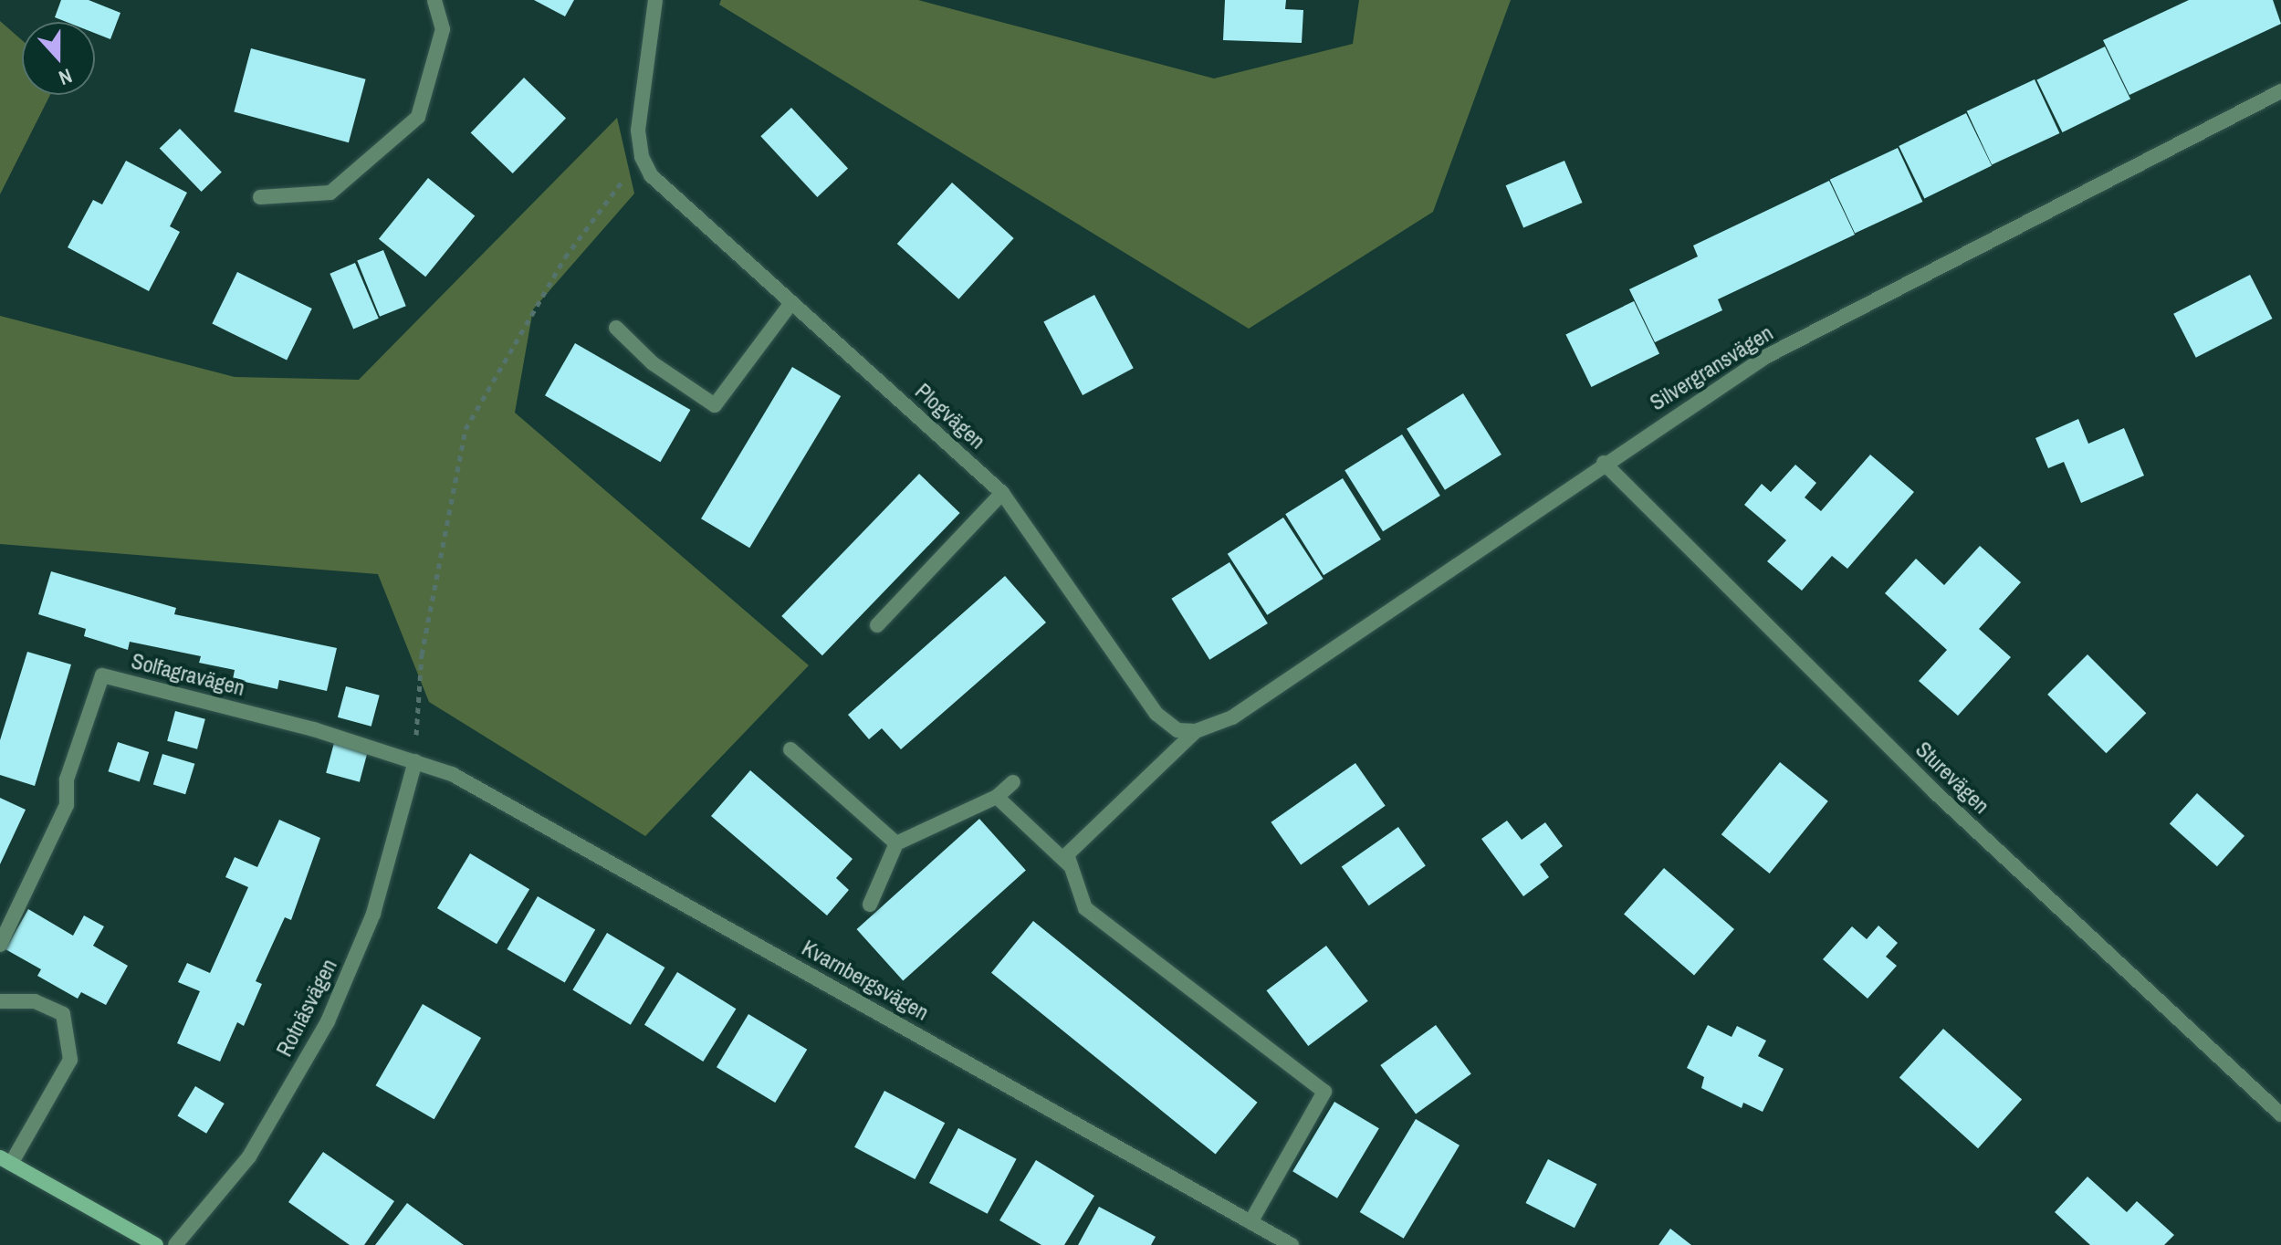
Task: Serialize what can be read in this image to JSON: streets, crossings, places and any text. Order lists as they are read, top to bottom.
{
  "streets": {
    "street": [
      "Silvergransvägen",
      "Plogvägen",
      "Solfagravägen",
      "Sturevägen",
      "Kvarnbergsvägen",
      "Rotnäsvägen"
    ]
  },
  "crossings": [
    ["Silvergransvägen", "Plogvägen"],
    ["Silvergransvägen", "Sturevägen"],
    ["Solfagravägen", "Kvarnbergsvägen"],
    ["Solfagravägen", "Rotnäsvägen"],
    ["Kvarnbergsvägen", "Rotnäsvägen"]
  ],
  "north": "bottom"
}
